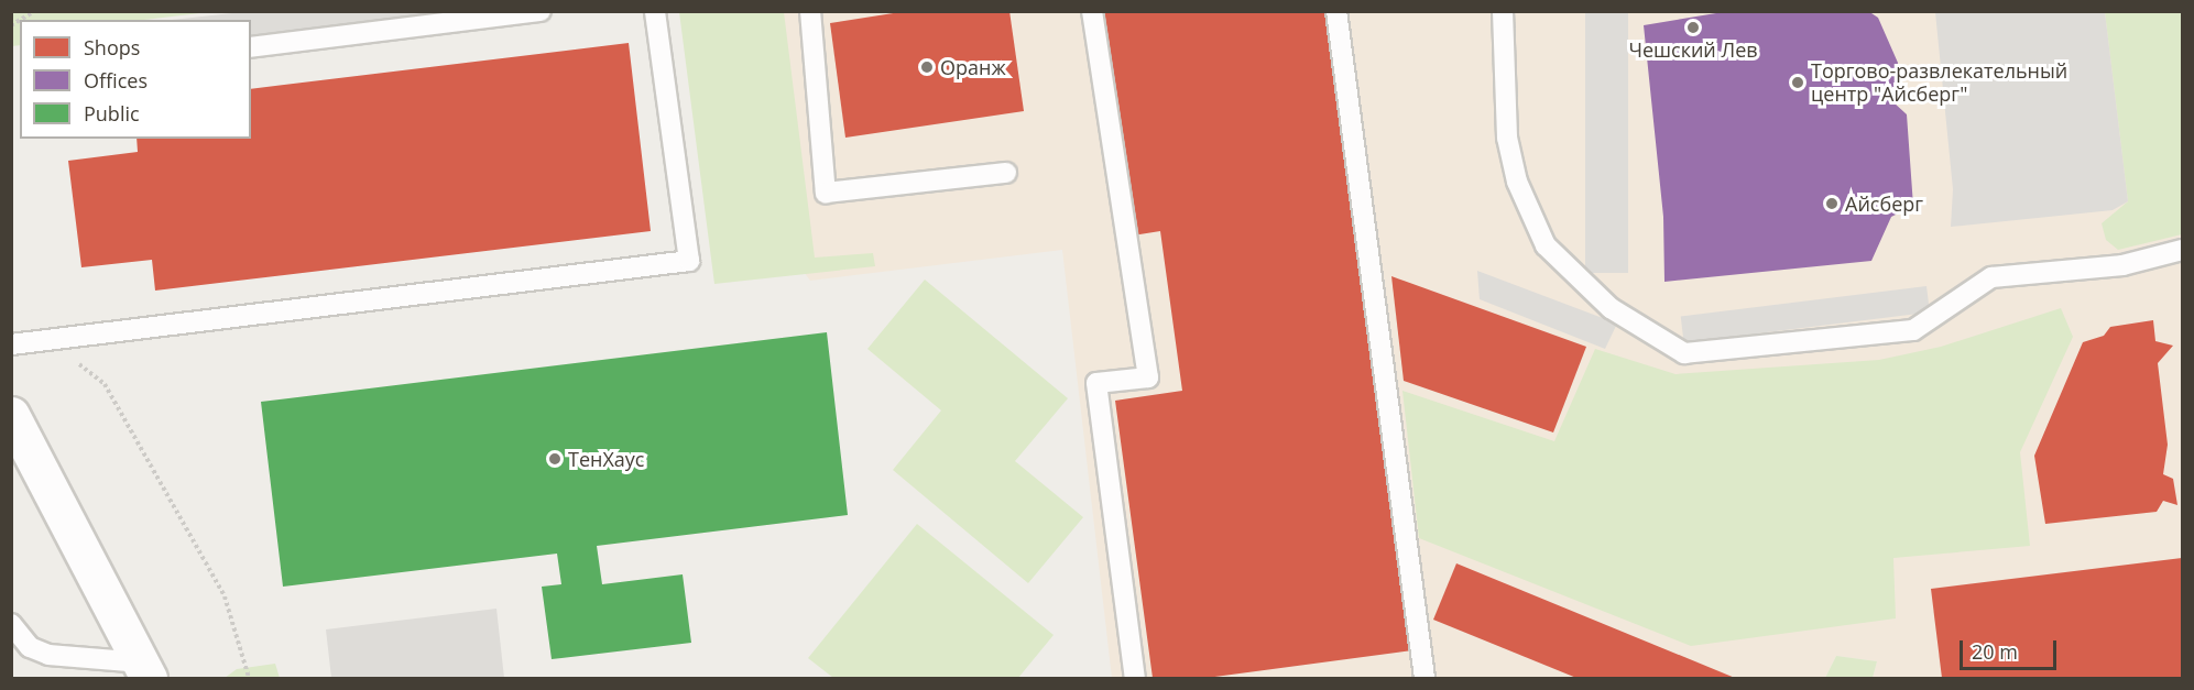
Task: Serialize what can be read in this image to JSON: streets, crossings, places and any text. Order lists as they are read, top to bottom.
{
  "places": [
    "Чешский Лев",
    "Оранж",
    "Торгово-развлекательный центр \"Айсберг\"",
    "Айсберг",
    "ТенХаус"
  ],
  "legend": ["Shops", "Offices", "Public"],
  "scale_bar": "20 m"
}
